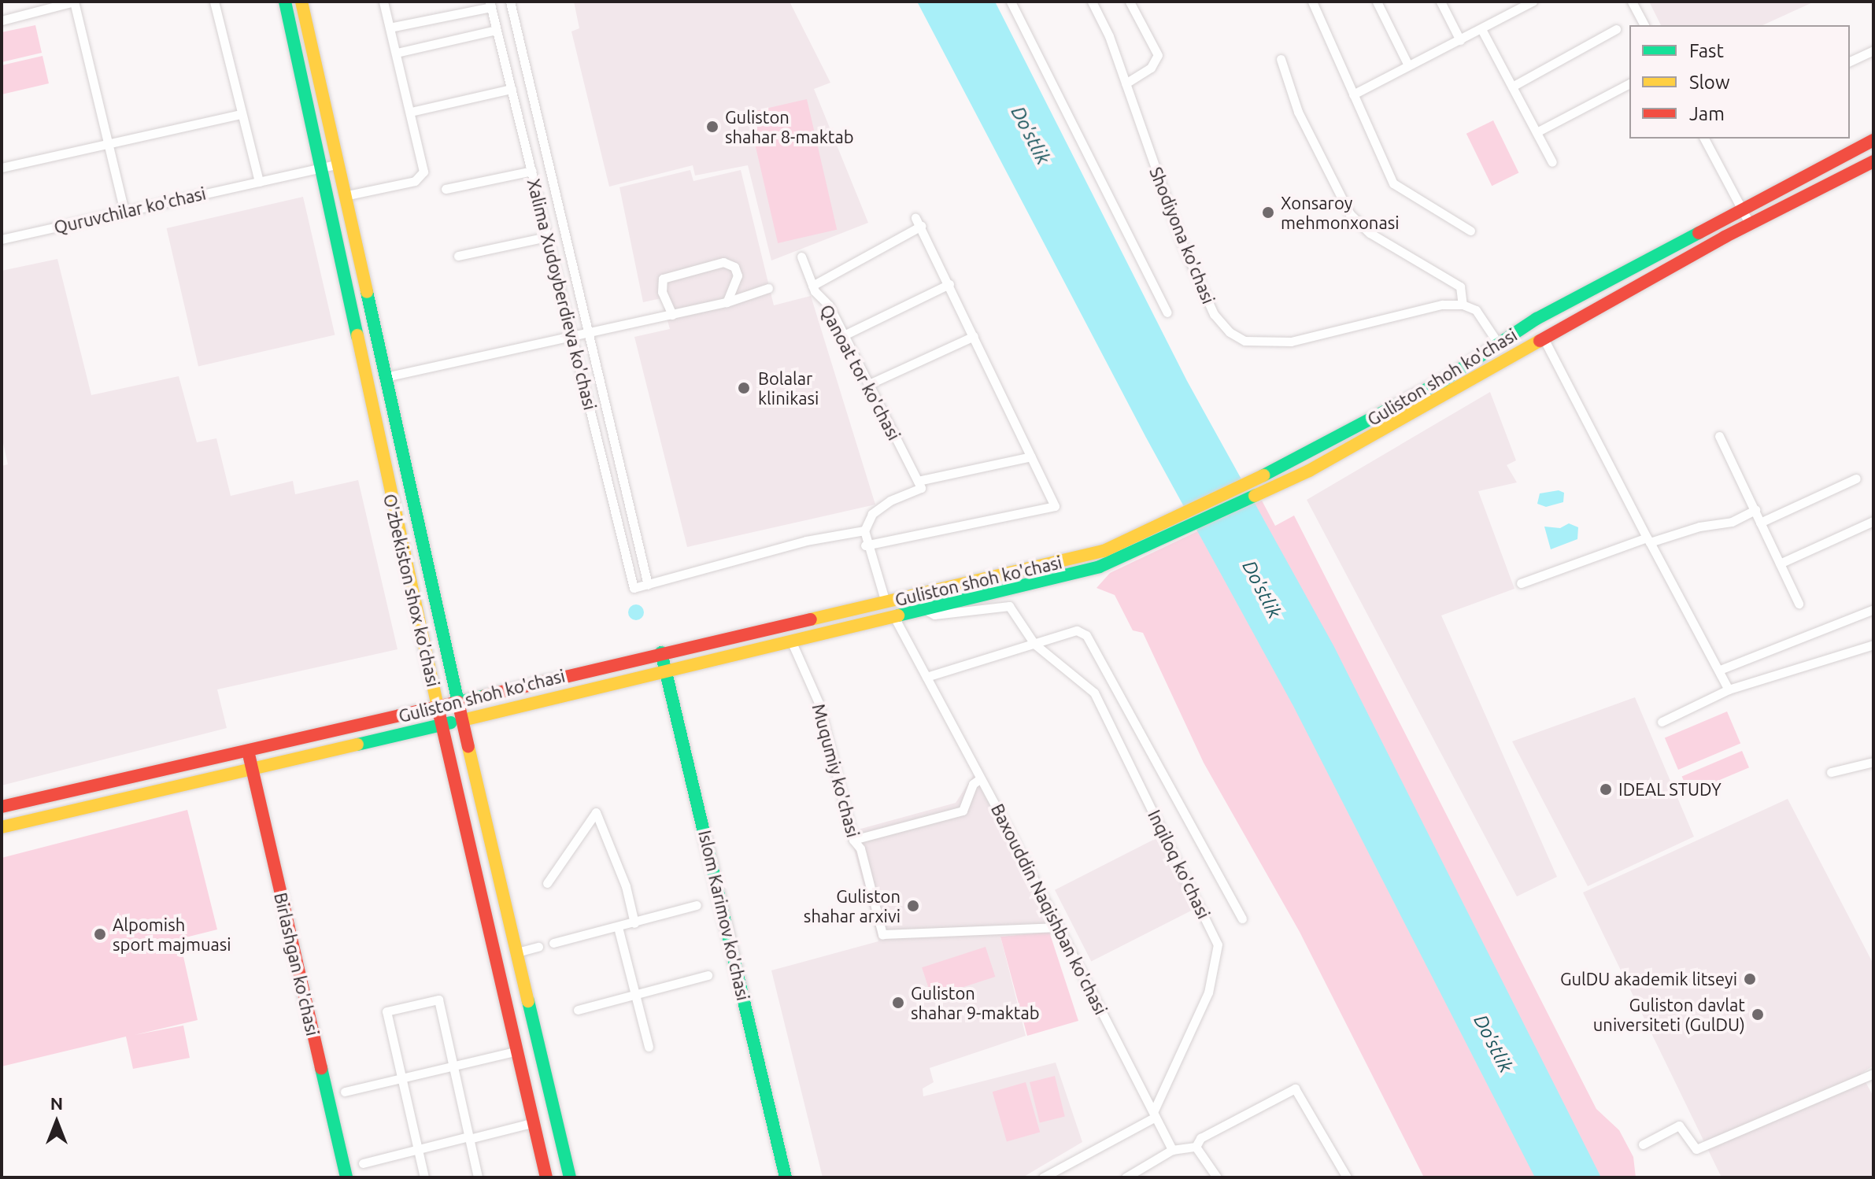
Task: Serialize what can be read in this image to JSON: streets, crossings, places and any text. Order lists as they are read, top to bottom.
{
  "streets": {
    "main road": [
      "Guliston shoh ko'chasi",
      "O'zbekiston shox ko'chasi",
      "Islom Karimov ko'chasi",
      "Birlashgan ko'chasi"
    ],
    "street": [
      "Quruvchilar ko'chasi",
      "Shodiyona ko'chasi",
      "Xalima Xudoyberdieva ko'chasi",
      "Qanoat tor ko'chasi",
      "Muqumiy ko'chasi",
      "Inqiloq ko'chasi",
      "Baxouddin Naqishban ko'chasi"
    ]
  },
  "crossings": [
    ["Quruvchilar ko'chasi", "O'zbekiston shox ko'chasi"],
    ["Guliston shoh ko'chasi", "O'zbekiston shox ko'chasi"],
    ["Guliston shoh ko'chasi", "Muqumiy ko'chasi"],
    ["Guliston shoh ko'chasi", "Inqiloq ko'chasi"],
    ["Guliston shoh ko'chasi", "Baxouddin Naqishban ko'chasi"],
    ["Guliston shoh ko'chasi", "Islom Karimov ko'chasi"],
    ["Guliston shoh ko'chasi", "Birlashgan ko'chasi"],
    ["Muqumiy ko'chasi", "Baxouddin Naqishban ko'chasi"],
    ["Inqiloq ko'chasi", "Baxouddin Naqishban ko'chasi"]
  ],
  "water": ["Do'stlik"],
  "places": [
    "Guliston shahar 8-maktab",
    "Xonsaroy mehmonxonasi",
    "Bolalar klinikasi",
    "IDEAL STUDY",
    "Guliston shahar arxivi",
    "Alpomish sport majmuasi",
    "GulDU akademik litseyi",
    "Guliston shahar 9-maktab",
    "Guliston davlat universiteti (GulDU)"
  ],
  "legend": ["Fast", "Slow", "Jam"],
  "north": "top"
}
